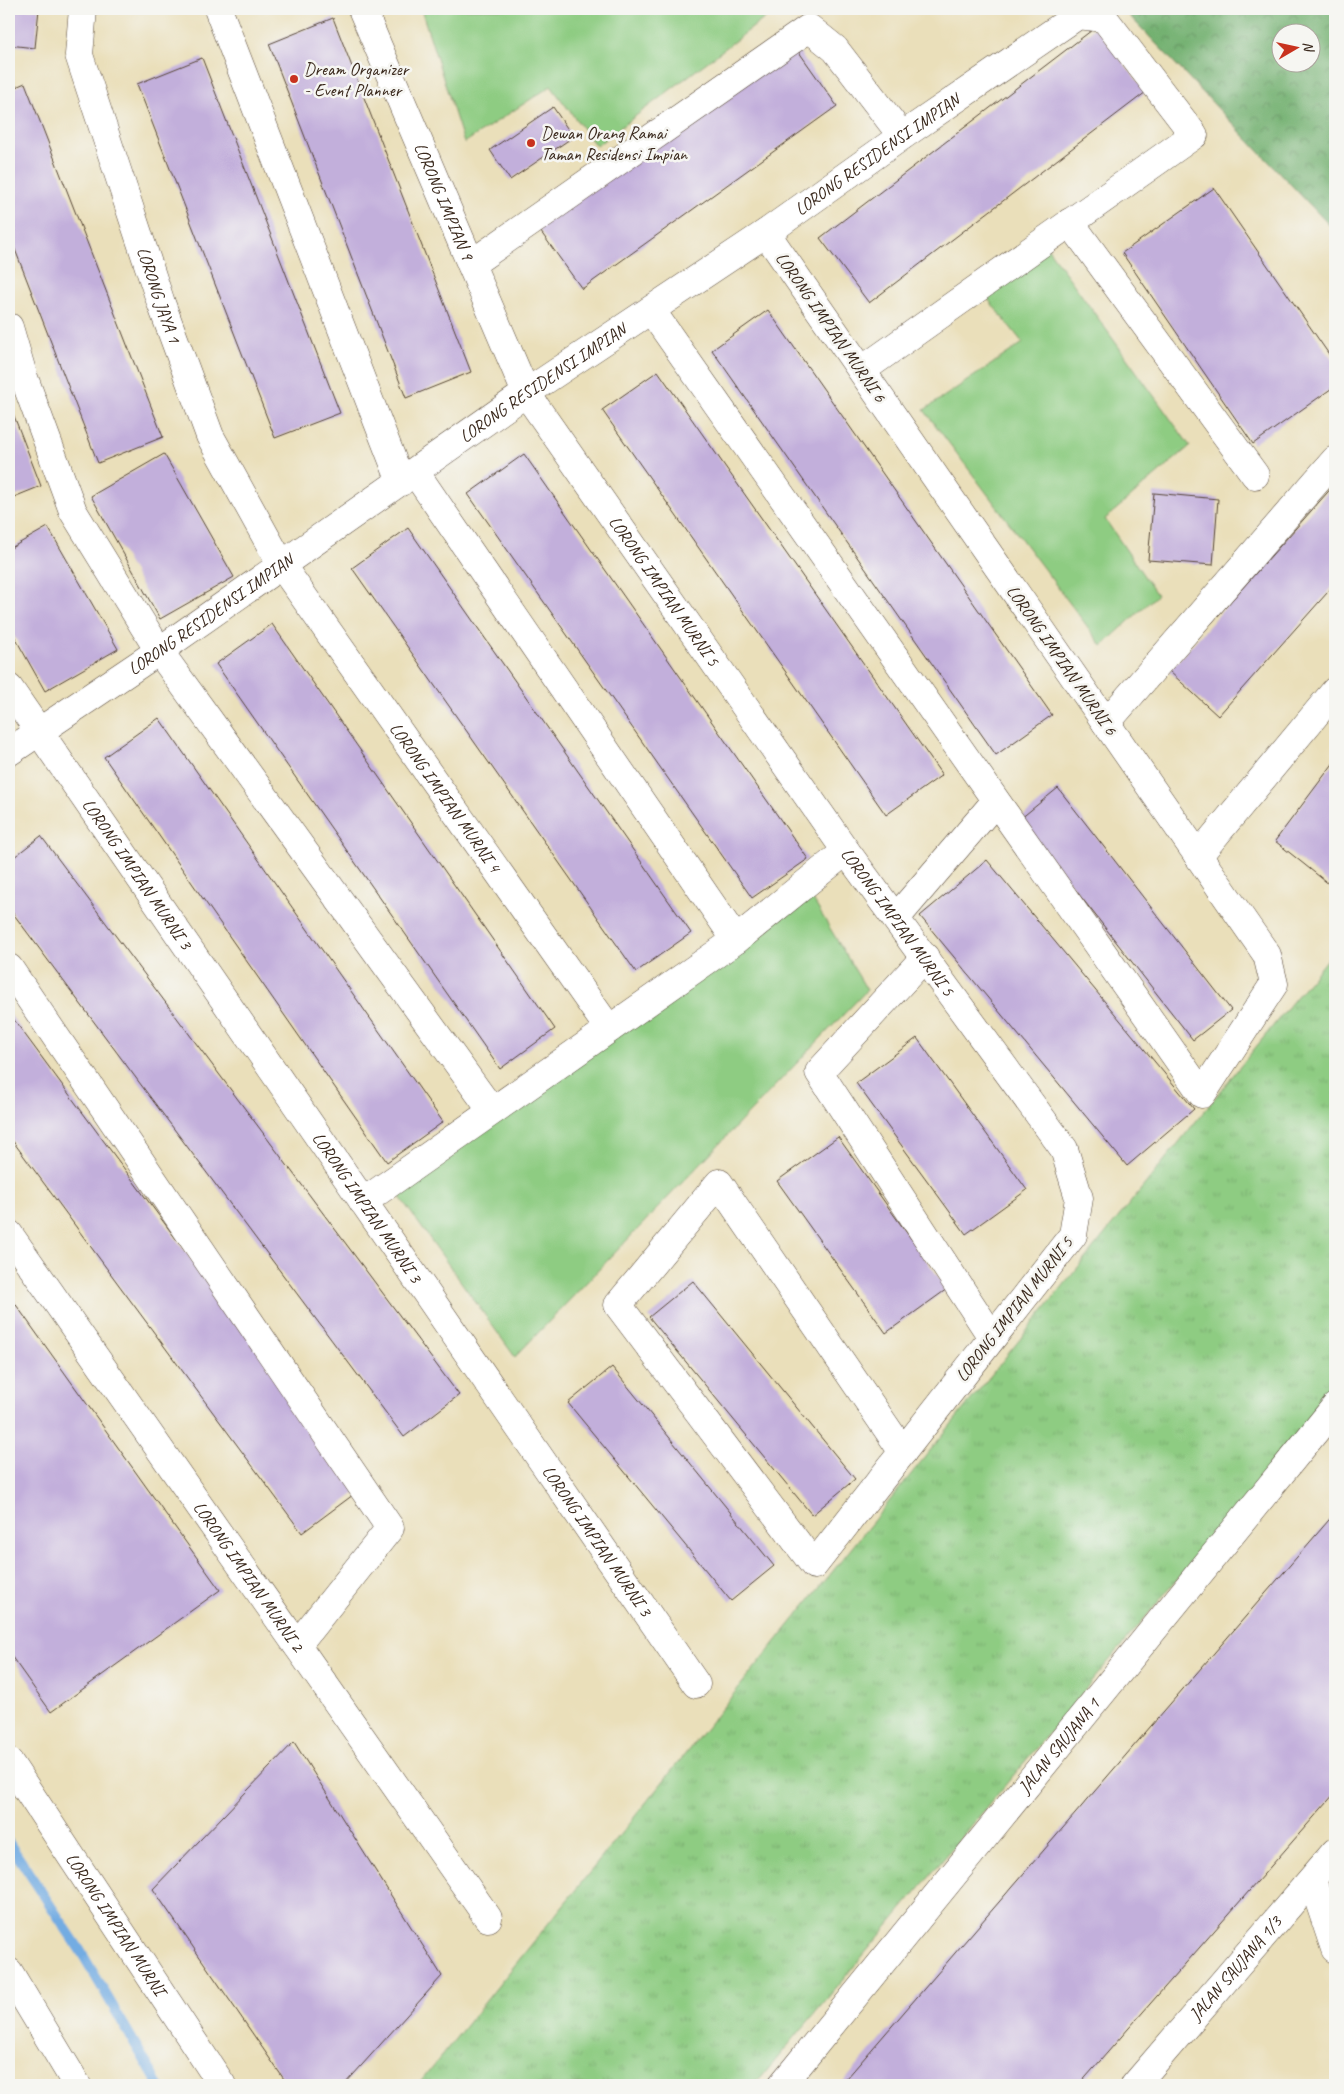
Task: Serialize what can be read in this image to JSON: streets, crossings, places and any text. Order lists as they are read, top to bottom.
{
  "streets": {
    "street": [
      "LORONG RESIDENSI IMPIAN",
      "LORONG IMPIAN 9",
      "LORONG JAYA 1",
      "LORONG IMPIAN MURNI 6",
      "LORONG IMPIAN MURNI 5",
      "LORONG IMPIAN MURNI 4",
      "LORONG IMPIAN MURNI 3",
      "LORONG IMPIAN MURNI 2",
      "JALAN SAUJANA 1",
      "LORONG IMPIAN MURNI",
      "JALAN SAUJANA 1/3"
    ]
  },
  "crossings": [
    ["LORONG RESIDENSI IMPIAN", "LORONG IMPIAN 9"],
    ["LORONG RESIDENSI IMPIAN", "LORONG JAYA 1"],
    ["LORONG RESIDENSI IMPIAN", "LORONG IMPIAN MURNI 6"],
    ["LORONG RESIDENSI IMPIAN", "LORONG IMPIAN MURNI 5"],
    ["LORONG RESIDENSI IMPIAN", "LORONG IMPIAN MURNI 4"],
    ["LORONG RESIDENSI IMPIAN", "LORONG IMPIAN MURNI 3"],
    ["LORONG IMPIAN 9", "LORONG IMPIAN MURNI 5"],
    ["LORONG JAYA 1", "LORONG IMPIAN MURNI 4"]
  ],
  "places": ["Dream Organizer - Event Planner", "Dewan Orang Ramai Taman Residensi Impian"],
  "north": "right"
}
